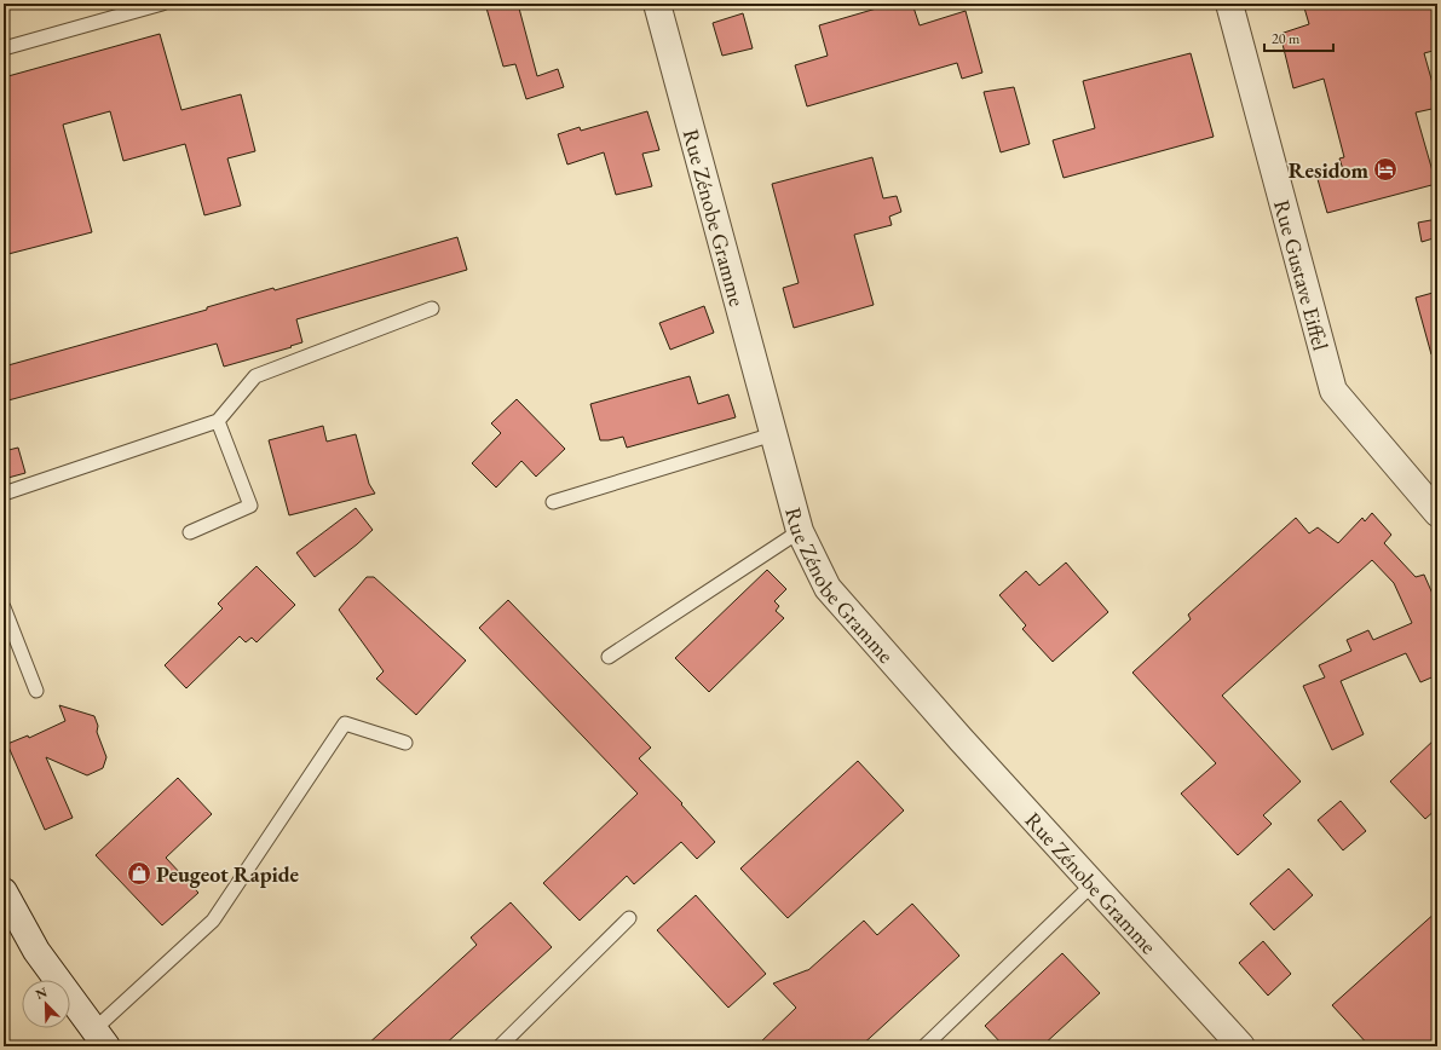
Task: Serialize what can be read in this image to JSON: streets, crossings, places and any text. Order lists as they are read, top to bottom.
{
  "streets": {
    "street": ["Rue Zénobe Gramme", "Rue Gustave Eiffel"]
  },
  "places": {
    "hotel": ["Residom"],
    "shop": ["Peugeot Rapide"]
  },
  "scale_bar": "20 m",
  "north": "top left"
}
